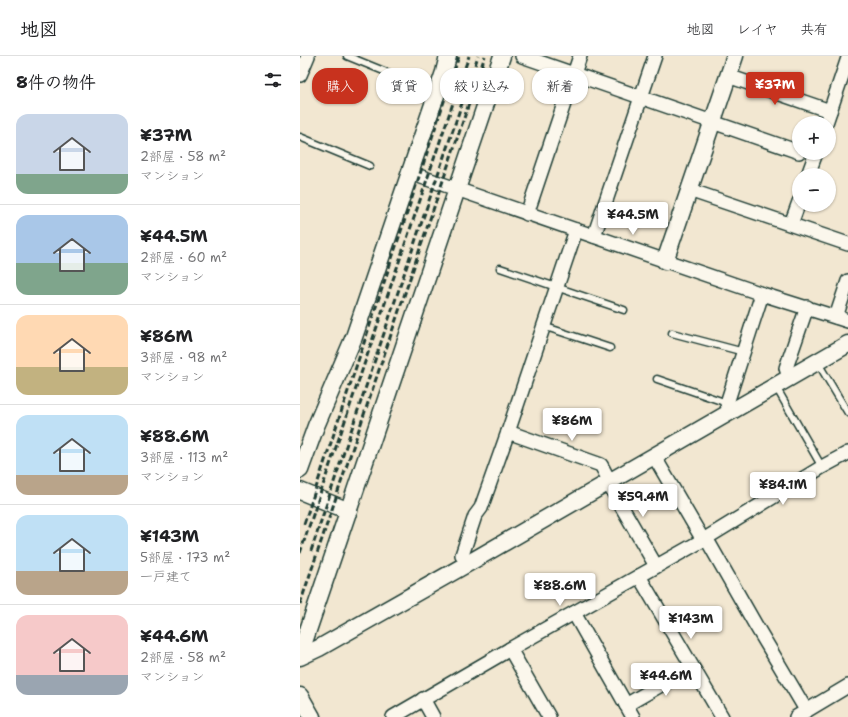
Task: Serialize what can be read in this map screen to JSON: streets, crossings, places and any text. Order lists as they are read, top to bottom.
{
  "page": {
    "header": "地図",
    "nav": ["地図", "レイヤ", "共有"],
    "heading": "8件の物件",
    "chip": [
      "購入",
      "賃貸",
      "絞り込み",
      "新着"
    ],
    "price": [
      "¥37M",
      "¥44.5M",
      "¥86M",
      "¥84.1M",
      "¥59.4M",
      "¥88.6M",
      "¥143M",
      "¥44.6M"
    ],
    "list": [
      {
        "name": "¥37M",
        "note": "2部屋 · 58 m² · マンション"
      },
      {
        "name": "¥44.5M",
        "note": "2部屋 · 60 m² · マンション"
      },
      {
        "name": "¥86M",
        "note": "3部屋 · 98 m² · マンション"
      },
      {
        "name": "¥88.6M",
        "note": "3部屋 · 113 m² · マンション"
      },
      {
        "name": "¥143M",
        "note": "5部屋 · 173 m² · 一戸建て"
      },
      {
        "name": "¥44.6M",
        "note": "2部屋 · 58 m² · マンション"
      }
    ],
    "map_buttons": ["+", "−"]
  }
}
